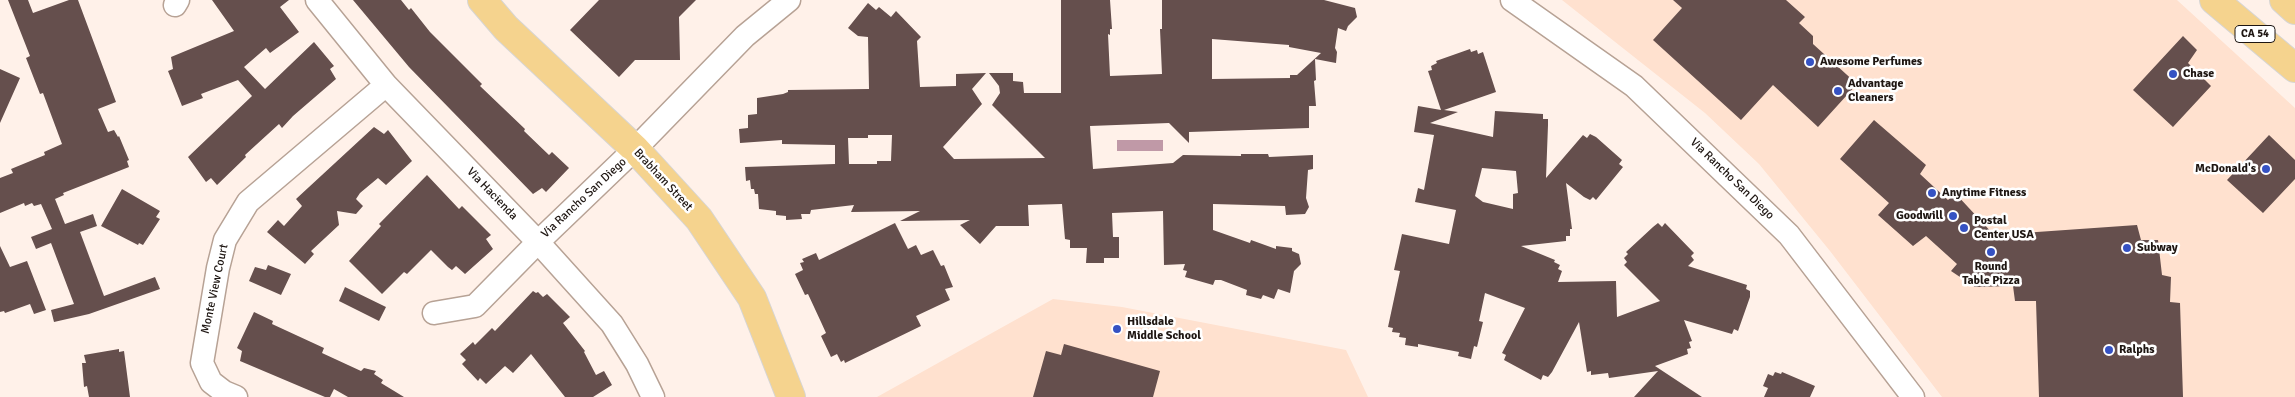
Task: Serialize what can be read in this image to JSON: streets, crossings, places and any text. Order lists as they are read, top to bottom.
{
  "streets": {
    "main road": ["CA 54", "Brabham Street"],
    "street": ["Via Rancho San Diego", "Via Hacienda", "Monte View Court"]
  },
  "crossings": [
    ["Via Rancho San Diego", "Brabham Street"],
    ["Via Rancho San Diego", "Via Hacienda"],
    ["Via Hacienda", "Monte View Court"]
  ],
  "places": [
    "Awesome Perfumes",
    "Chase",
    "Advantage Cleaners",
    "McDonald's",
    "Anytime Fitness",
    "Goodwill",
    "Postal Center USA",
    "Subway",
    "Round Table Pizza",
    "Hillsdale Middle School",
    "Ralphs"
  ]
}
